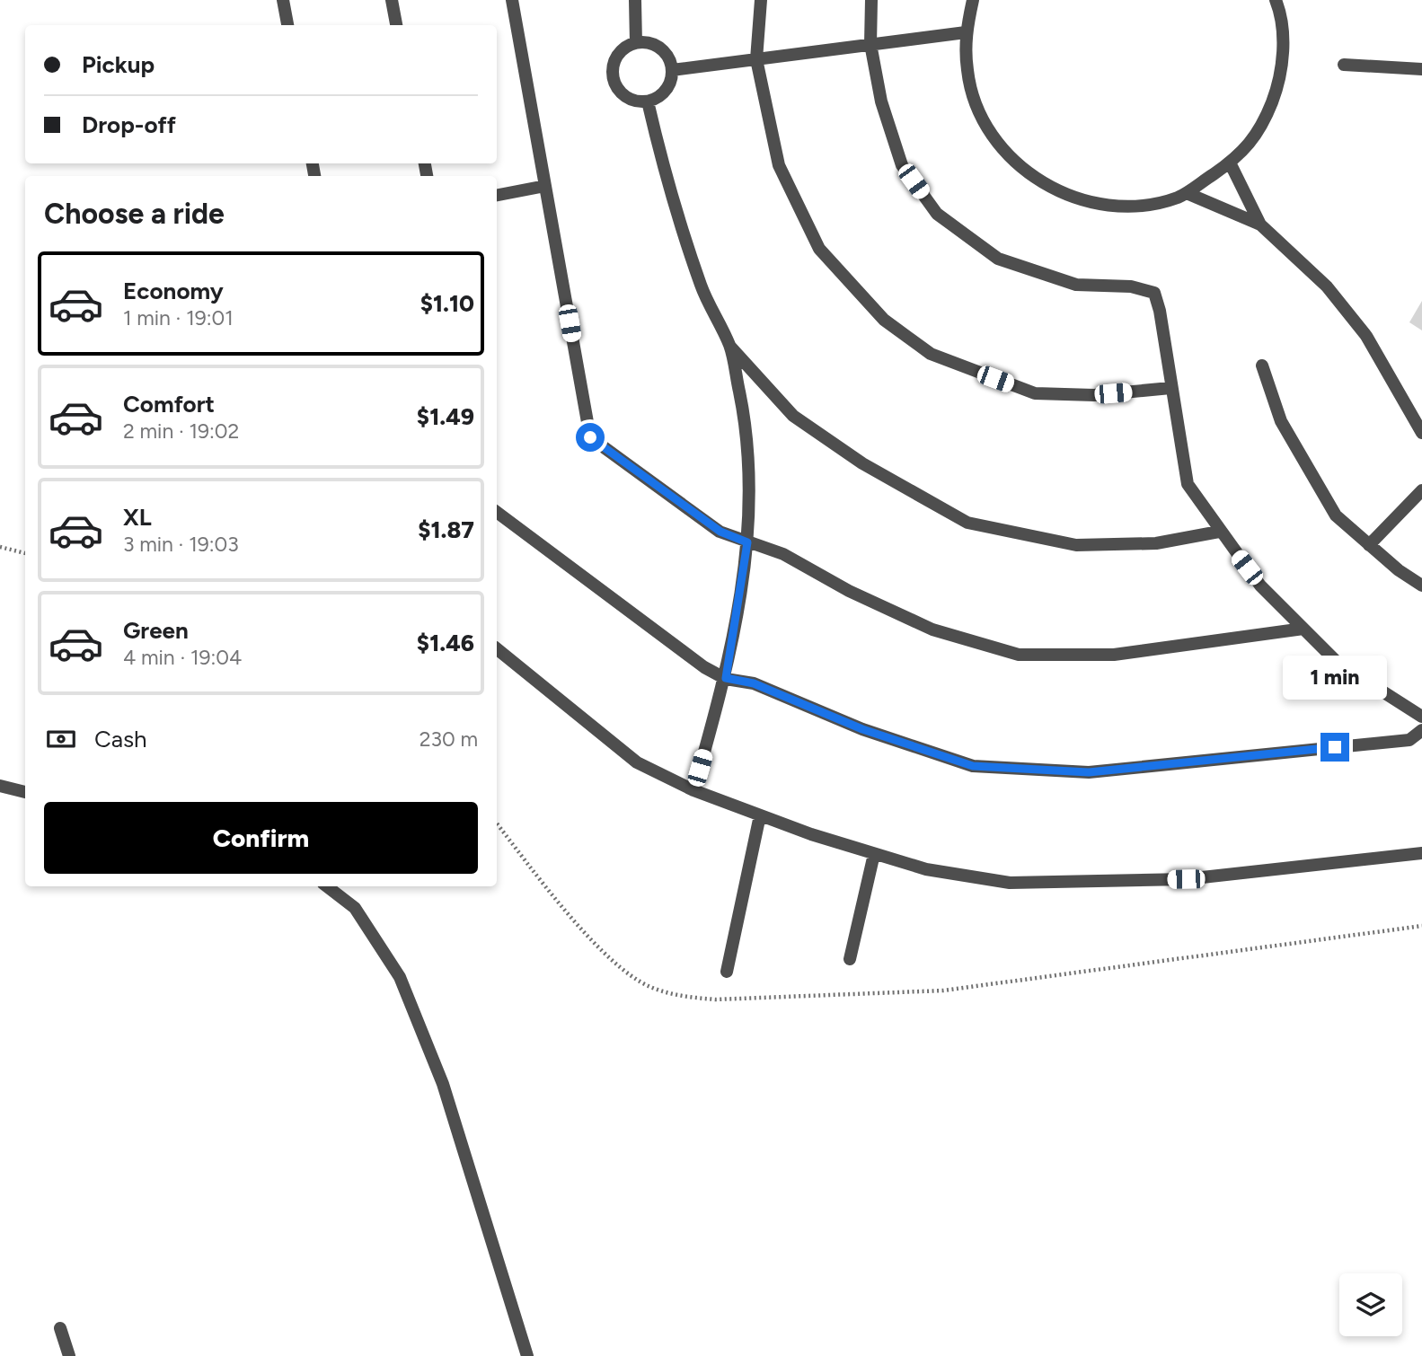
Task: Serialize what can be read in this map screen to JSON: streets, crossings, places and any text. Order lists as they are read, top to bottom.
{
  "page": {
    "banner": ["Pickup", "Drop-off"],
    "heading": "Choose a ride",
    "list": [
      {
        "name": "Economy",
        "note": "1 min · 19:01",
        "value": "$1.10"
      },
      {
        "name": "Comfort",
        "note": "2 min · 19:02",
        "value": "$1.49"
      },
      {
        "name": "XL",
        "note": "3 min · 19:03",
        "value": "$1.87"
      },
      {
        "name": "Green",
        "note": "4 min · 19:04",
        "value": "$1.46"
      }
    ],
    "bubble": "1 min",
    "pay": ["Cash", "230 m"],
    "buttons": "Confirm"
  }
}
